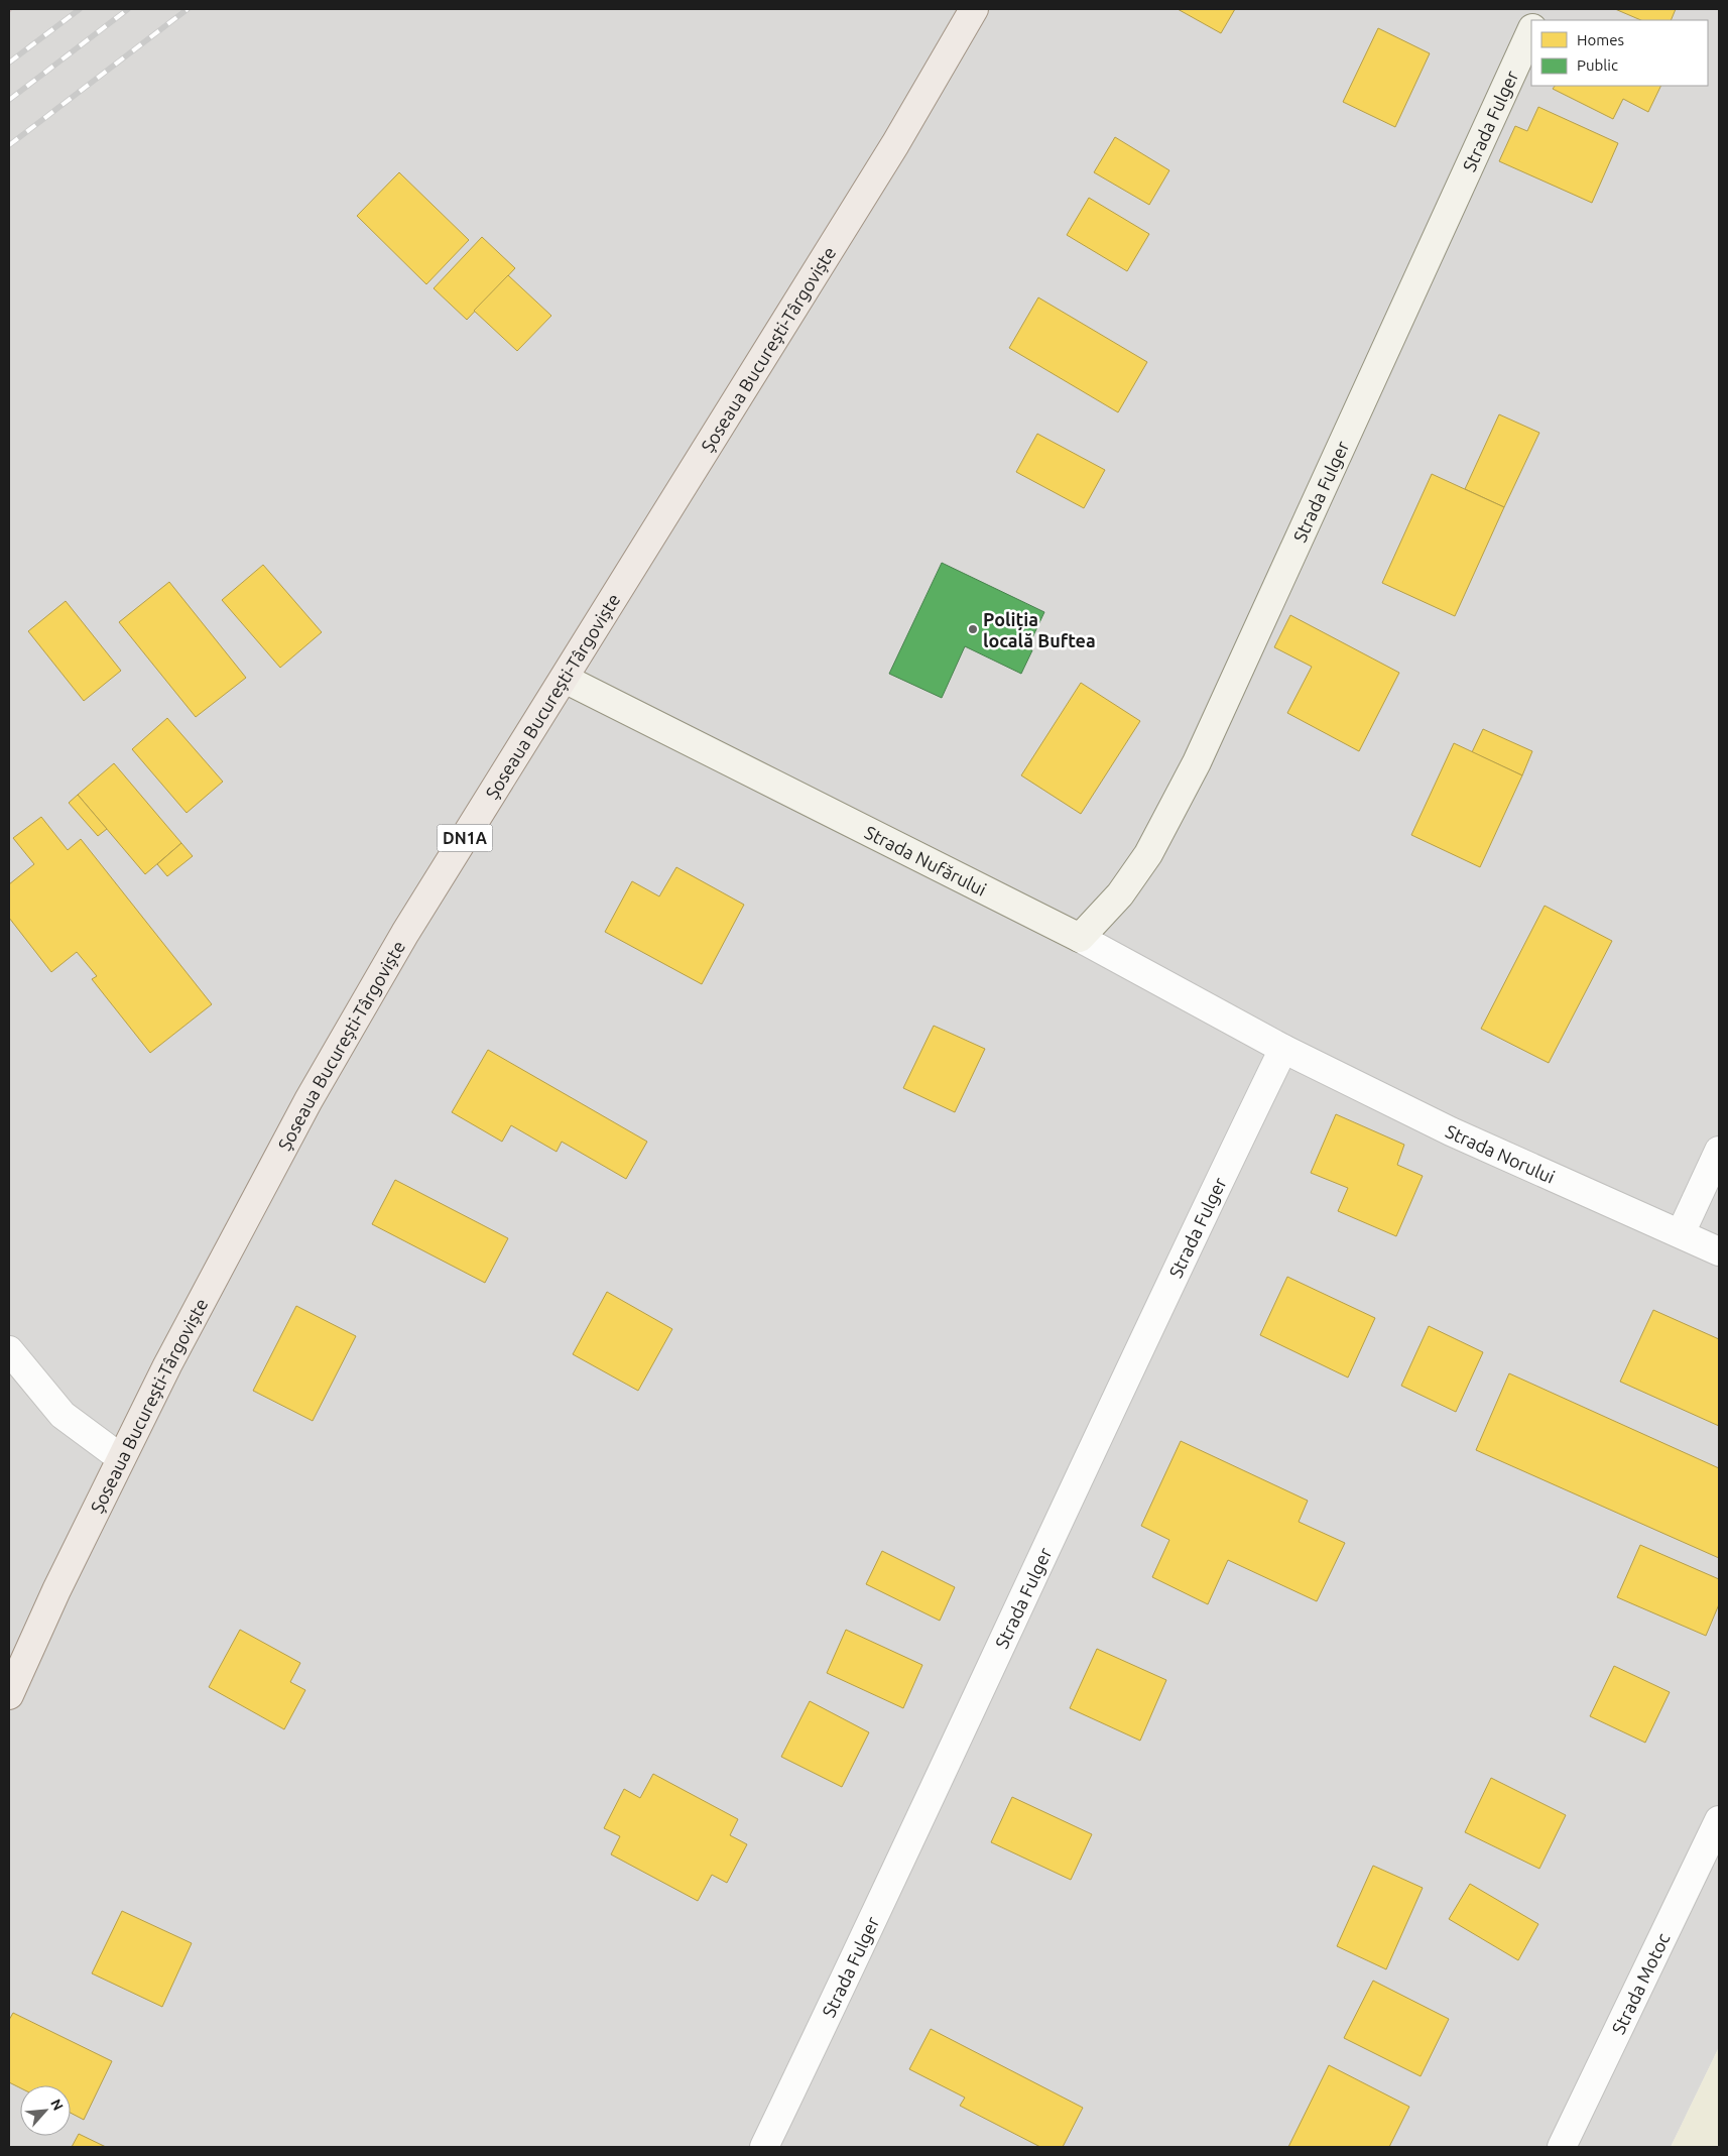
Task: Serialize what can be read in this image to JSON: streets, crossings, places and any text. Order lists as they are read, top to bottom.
{
  "streets": {
    "main road": ["Șoseaua București-Târgoviște", "DN1A"],
    "street": [
      "Strada Fulger",
      "Strada Nufărului",
      "Strada Norului",
      "Strada Motoc"
    ]
  },
  "crossings": [
    ["Strada Fulger", "Strada Nufărului"],
    ["Strada Fulger", "Strada Norului"],
    ["Șoseaua București-Târgoviște", "Strada Nufărului"],
    ["Strada Nufărului", "Strada Norului"]
  ],
  "places": ["Poliția locală Buftea"],
  "legend": ["Homes", "Public"],
  "north": "top right"
}
